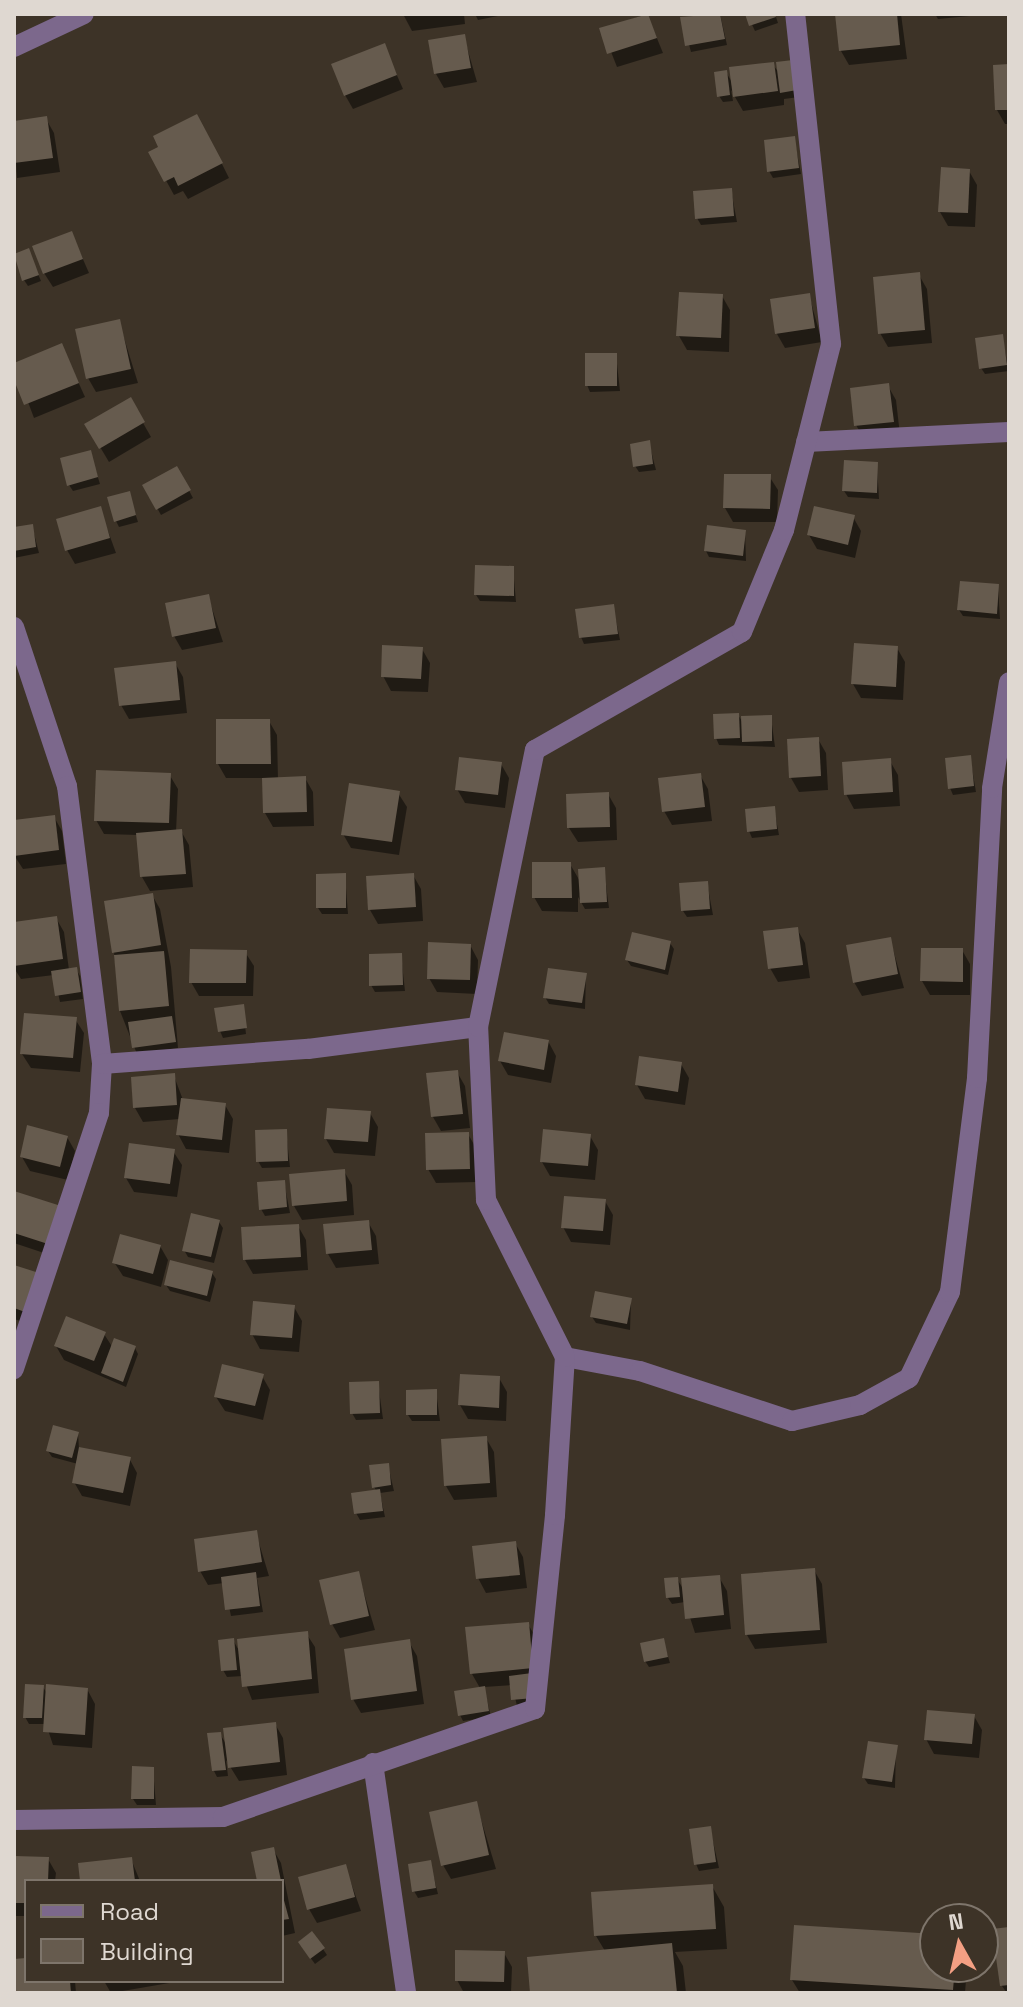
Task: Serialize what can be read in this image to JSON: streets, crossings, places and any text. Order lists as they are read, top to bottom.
{
  "legend": ["Road", "Building"],
  "north": "top"
}
